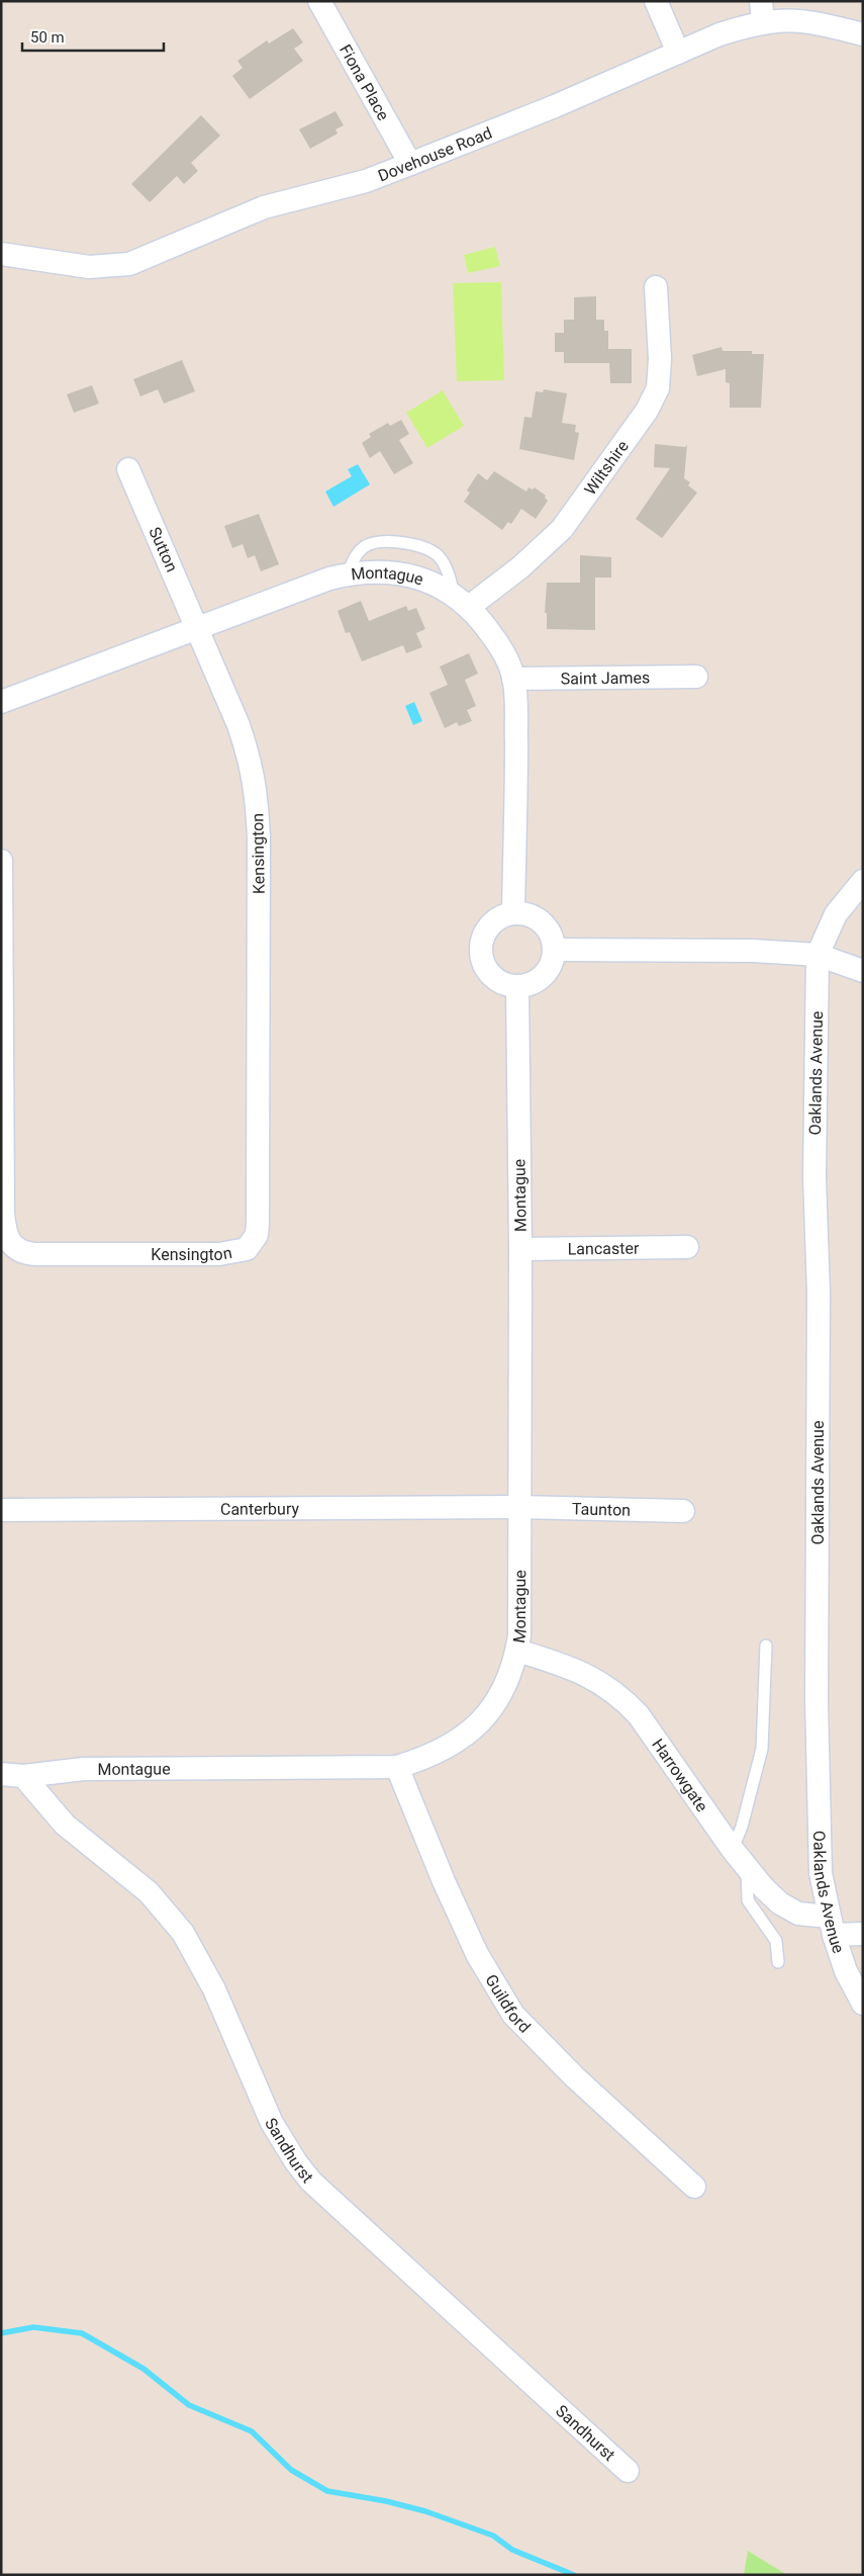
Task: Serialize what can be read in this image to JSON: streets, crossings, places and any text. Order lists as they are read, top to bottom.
{
  "streets": {
    "street": [
      "Fiona Place",
      "Dovehouse Road",
      "Wiltshire",
      "Sutton",
      "Montague",
      "Saint James",
      "Kensington",
      "Oaklands Avenue",
      "Lancaster",
      "Canterbury",
      "Taunton",
      "Harrowgate",
      "Guildford",
      "Sandhurst"
    ]
  },
  "crossings": [
    ["Fiona Place", "Dovehouse Road"],
    ["Wiltshire", "Montague"],
    ["Sutton", "Montague"],
    ["Sutton", "Kensington"],
    ["Montague", "Saint James"],
    ["Montague", "Kensington"],
    ["Montague", "Lancaster"],
    ["Montague", "Canterbury"],
    ["Montague", "Taunton"],
    ["Montague", "Harrowgate"],
    ["Montague", "Guildford"],
    ["Montague", "Sandhurst"],
    ["Oaklands Avenue", "Harrowgate"],
    ["Canterbury", "Taunton"]
  ],
  "scale_bar": "50 m"
}
